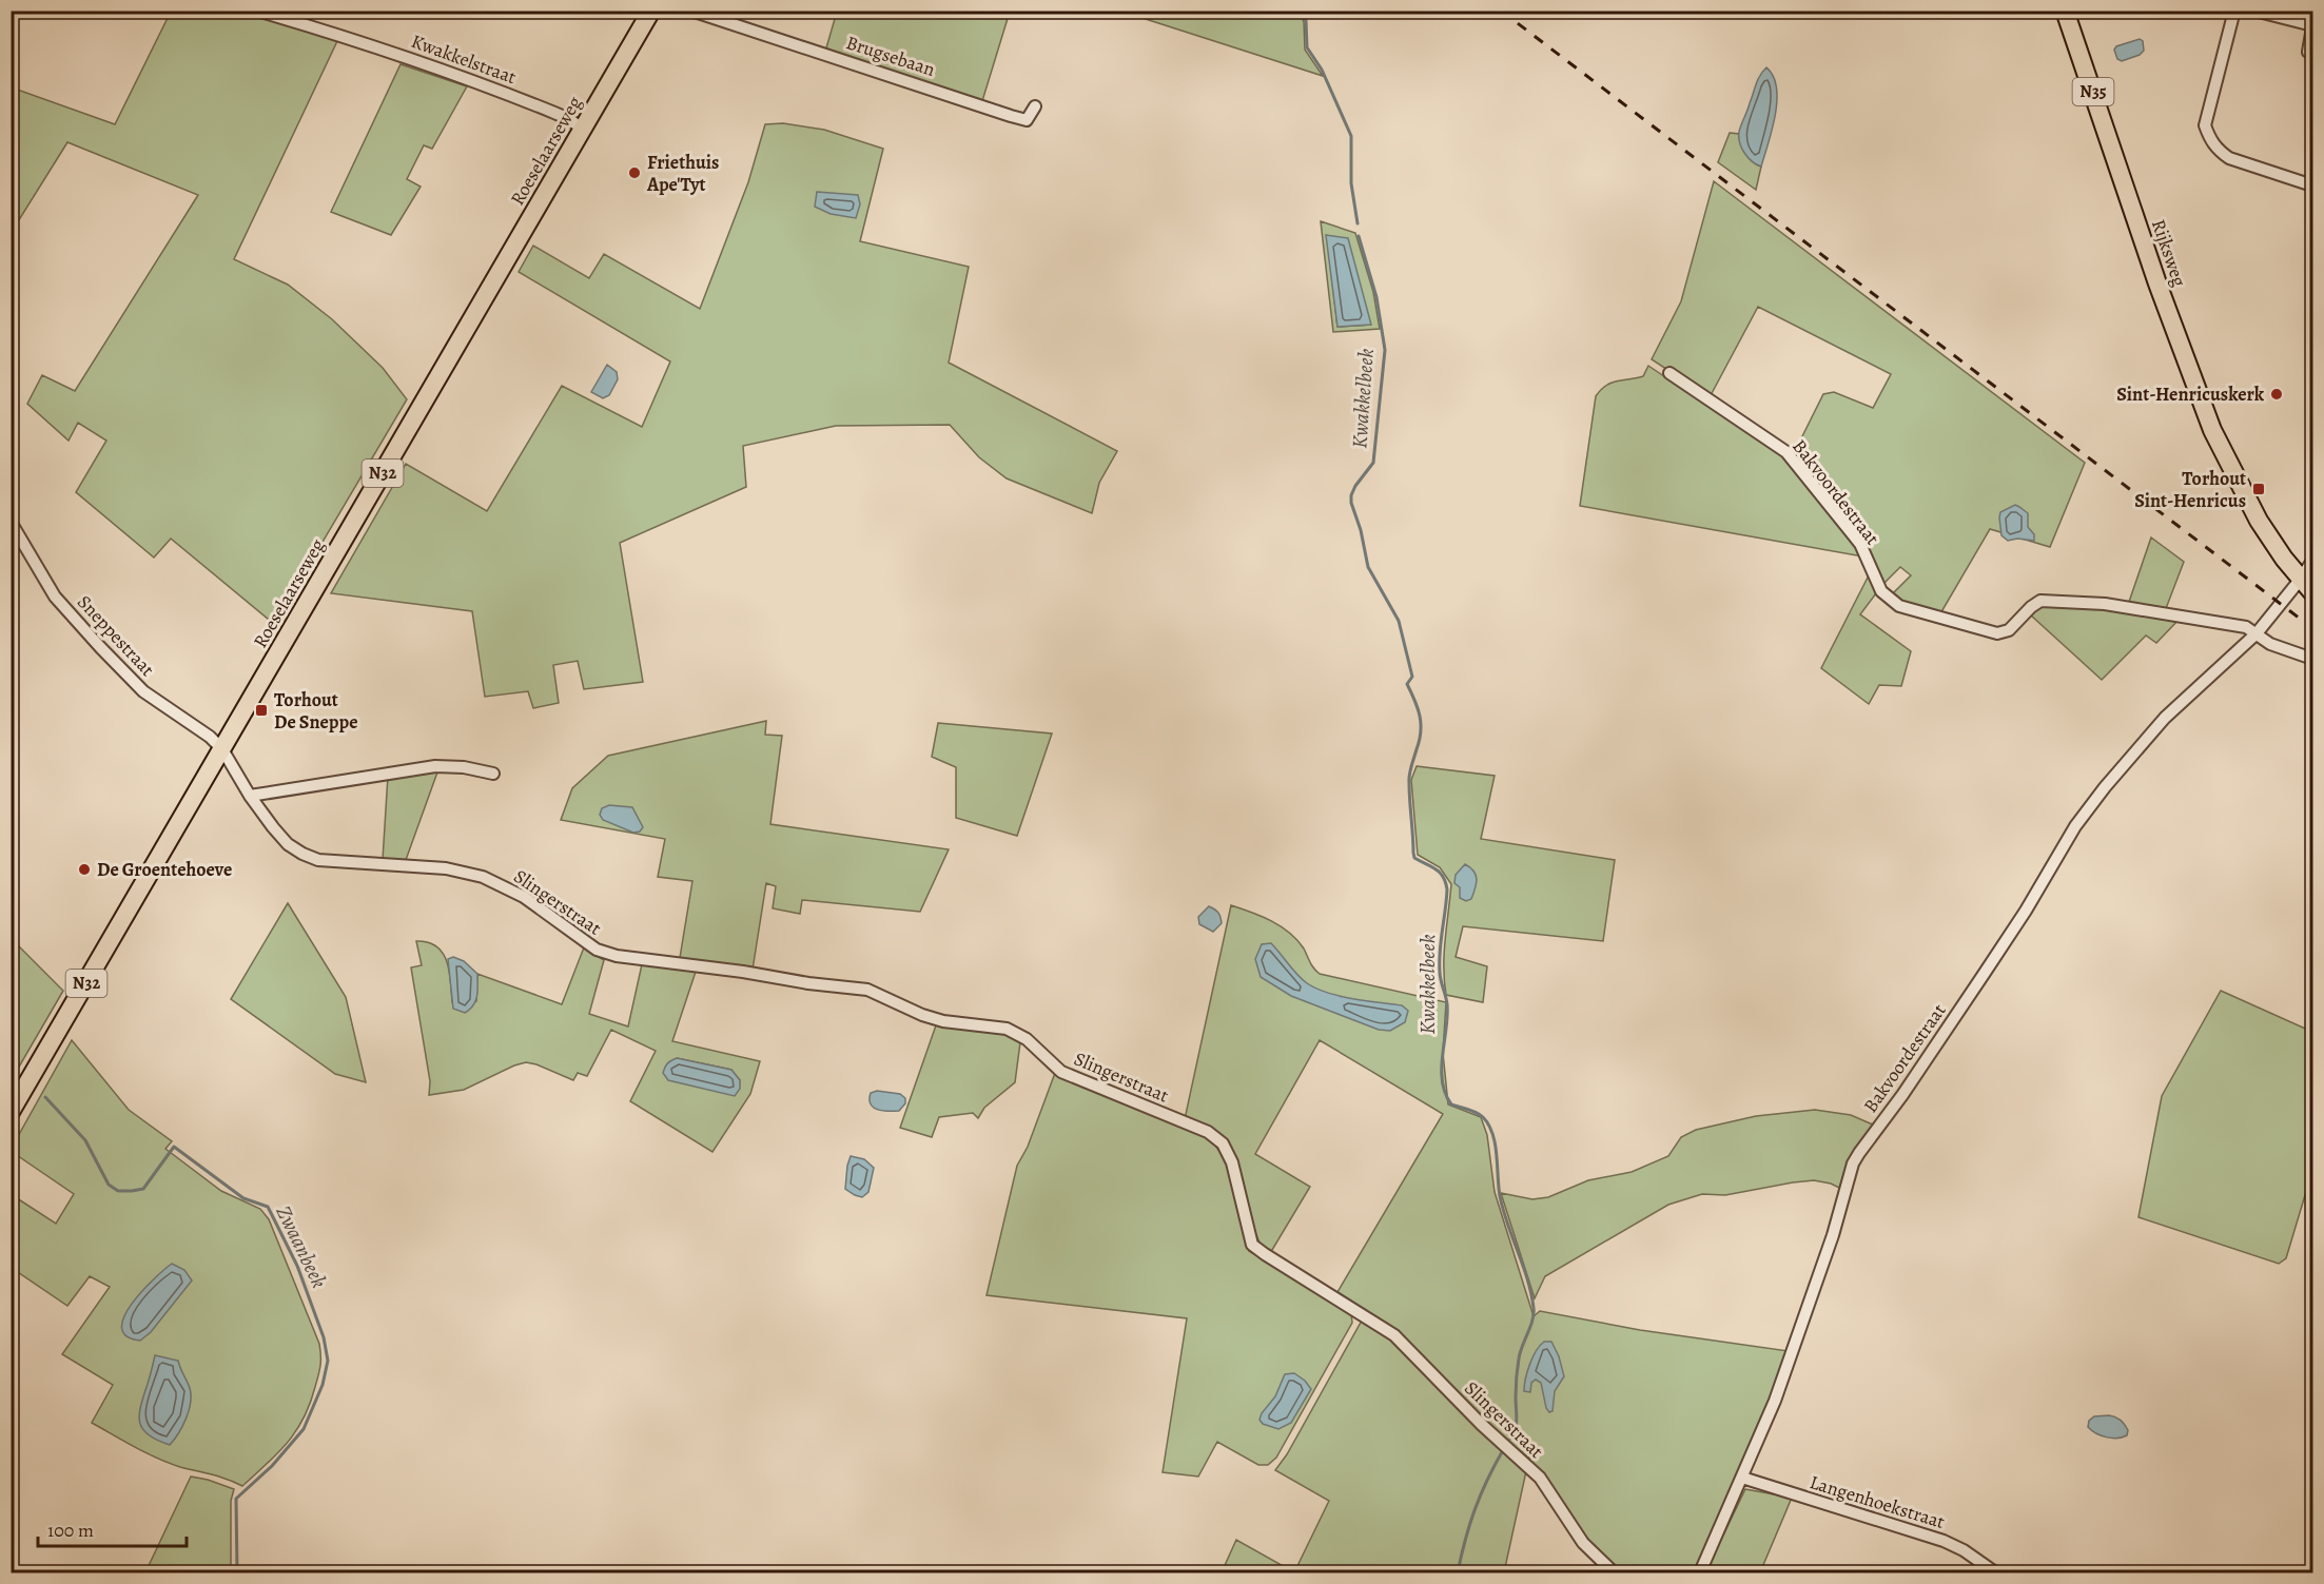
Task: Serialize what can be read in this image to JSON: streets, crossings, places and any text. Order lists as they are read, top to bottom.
{
  "streets": {
    "main road": [
      "N35",
      "Roeselaarseweg",
      "Rijksweg",
      "N32"
    ],
    "street": [
      "Brugsebaan",
      "Kwakkelstraat",
      "Bakvoordestraat",
      "Sneppestraat",
      "Slingerstraat",
      "Langenhoekstraat"
    ]
  },
  "crossings": [
    ["Kwakkelstraat", "Roeselaarseweg"],
    ["Roeselaarseweg", "Sneppestraat"],
    ["Roeselaarseweg", "Slingerstraat"],
    ["Rijksweg", "Bakvoordestraat"],
    ["Bakvoordestraat", "Langenhoekstraat"],
    ["Sneppestraat", "Slingerstraat"]
  ],
  "water": ["Kwakkelbeek", "Zwaanbeek"],
  "places": {
    "other": ["Friethuis Ape'Tyt", "Sint-Henricuskerk", "De Groentehoeve"],
    "transit": ["Torhout Sint-Henricus", "Torhout De Sneppe"]
  },
  "scale_bar": "100 m"
}
